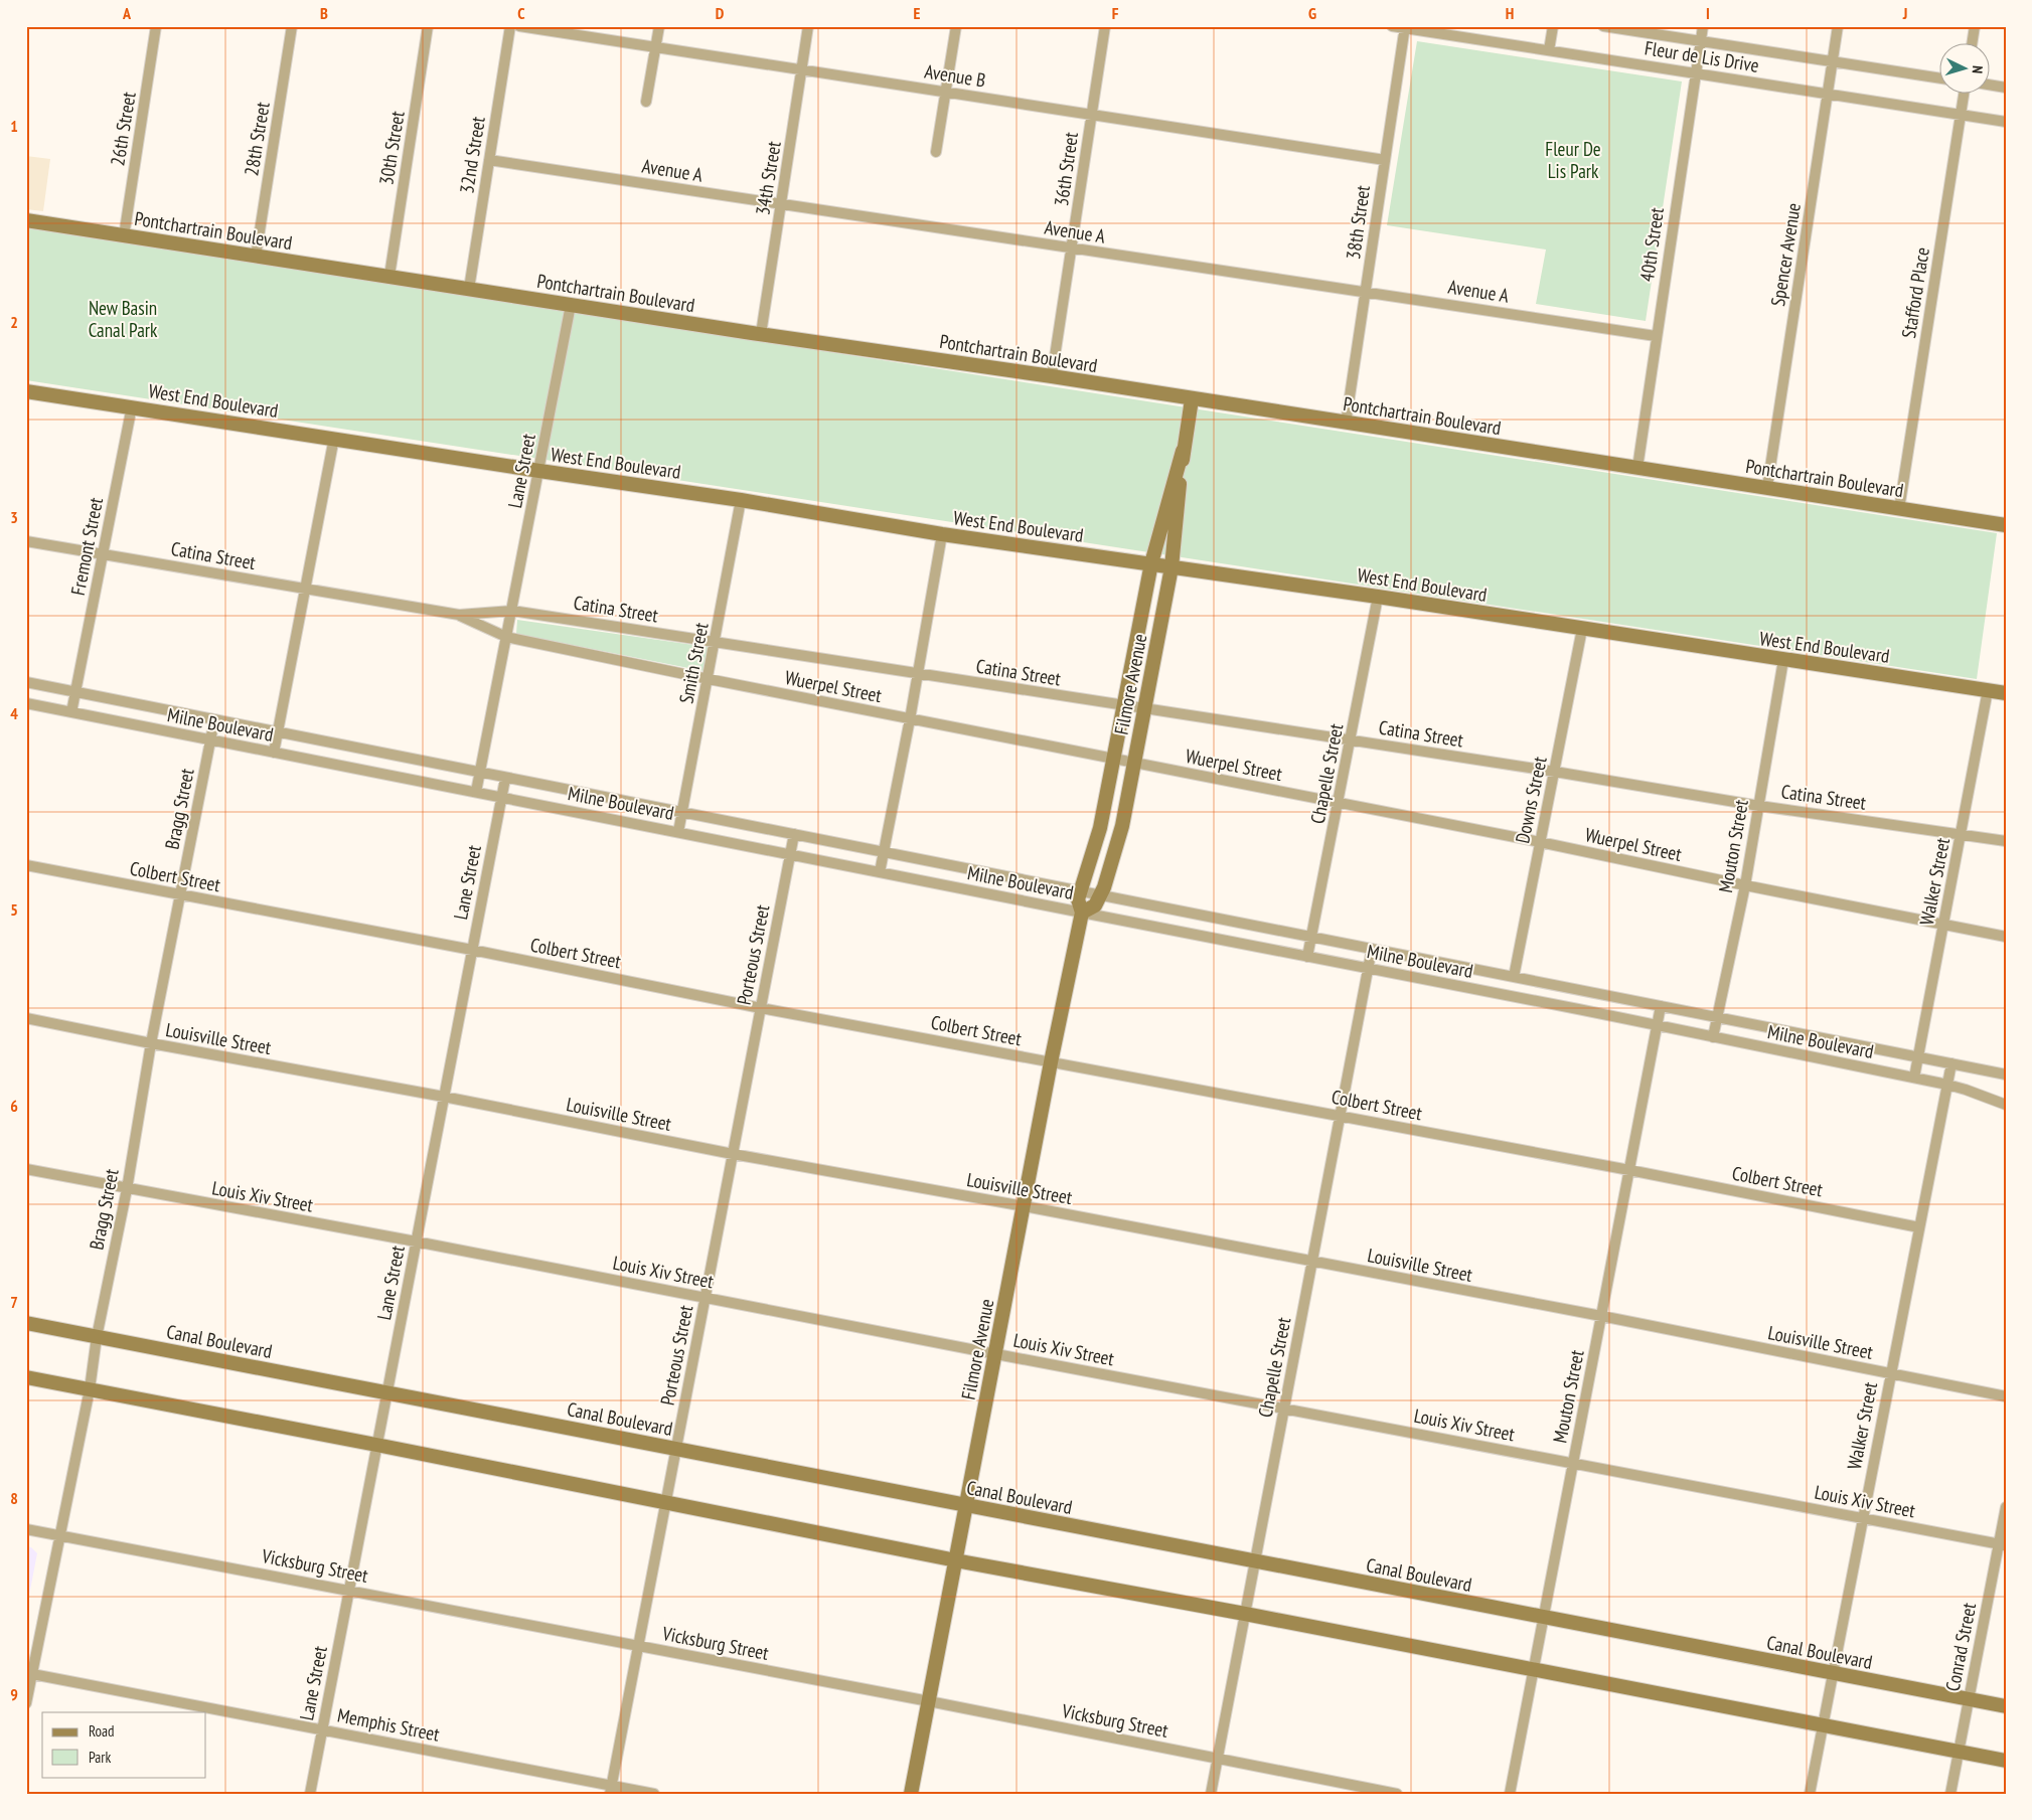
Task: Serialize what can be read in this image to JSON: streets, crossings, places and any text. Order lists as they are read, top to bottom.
{
  "streets": {
    "main road": [
      "Pontchartrain Boulevard",
      "West End Boulevard",
      "Filmore Avenue",
      "Canal Boulevard"
    ],
    "street": [
      "Fleur de Lis Drive",
      "Avenue B",
      "26th Street",
      "28th Street",
      "30th Street",
      "32nd Street",
      "36th Street",
      "Avenue A",
      "34th Street",
      "38th Street",
      "40th Street",
      "Spencer Avenue",
      "Stafford Place",
      "Lane Street",
      "Fremont Street",
      "Catina Street",
      "Smith Street",
      "Wuerpel Street",
      "Milne Boulevard",
      "Chapelle Street",
      "Downs Street",
      "Bragg Street",
      "Mouton Street",
      "Colbert Street",
      "Walker Street",
      "Porteous Street",
      "Louisville Street",
      "Louis Xiv Street",
      "Vicksburg Street",
      "Conrad Street",
      "Memphis Street"
    ]
  },
  "crossings": [
    ["Fleur de Lis Drive", "38th Street"],
    ["Fleur de Lis Drive", "40th Street"],
    ["Fleur de Lis Drive", "Spencer Avenue"],
    ["Fleur de Lis Drive", "Stafford Place"],
    ["Avenue B", "36th Street"],
    ["Avenue B", "34th Street"],
    ["Avenue B", "38th Street"],
    ["26th Street", "Pontchartrain Boulevard"],
    ["28th Street", "Pontchartrain Boulevard"],
    ["30th Street", "Pontchartrain Boulevard"],
    ["32nd Street", "Avenue A"],
    ["32nd Street", "Pontchartrain Boulevard"],
    ["36th Street", "Avenue A"],
    ["36th Street", "Pontchartrain Boulevard"],
    ["Avenue A", "34th Street"],
    ["Avenue A", "38th Street"],
    ["Avenue A", "40th Street"],
    ["34th Street", "Pontchartrain Boulevard"],
    ["38th Street", "Pontchartrain Boulevard"],
    ["Pontchartrain Boulevard", "40th Street"],
    ["Pontchartrain Boulevard", "Spencer Avenue"],
    ["Pontchartrain Boulevard", "Stafford Place"],
    ["Pontchartrain Boulevard", "Lane Street"],
    ["Pontchartrain Boulevard", "Filmore Avenue"],
    ["West End Boulevard", "Lane Street"],
    ["West End Boulevard", "Fremont Street"],
    ["West End Boulevard", "Smith Street"],
    ["West End Boulevard", "Filmore Avenue"],
    ["West End Boulevard", "Chapelle Street"],
    ["West End Boulevard", "Downs Street"],
    ["West End Boulevard", "Mouton Street"],
    ["West End Boulevard", "Walker Street"],
    ["Lane Street", "Catina Street"],
    ["Lane Street", "Wuerpel Street"],
    ["Lane Street", "Milne Boulevard"],
    ["Lane Street", "Colbert Street"],
    ["Lane Street", "Louisville Street"],
    ["Lane Street", "Louis Xiv Street"],
    ["Lane Street", "Canal Boulevard"],
    ["Lane Street", "Vicksburg Street"],
    ["Lane Street", "Memphis Street"],
    ["Fremont Street", "Catina Street"],
    ["Fremont Street", "Milne Boulevard"],
    ["Catina Street", "Smith Street"],
    ["Catina Street", "Filmore Avenue"],
    ["Catina Street", "Wuerpel Street"],
    ["Catina Street", "Chapelle Street"],
    ["Catina Street", "Downs Street"],
    ["Catina Street", "Mouton Street"],
    ["Catina Street", "Walker Street"],
    ["Smith Street", "Wuerpel Street"],
    ["Smith Street", "Milne Boulevard"],
    ["Filmore Avenue", "Wuerpel Street"],
    ["Filmore Avenue", "Milne Boulevard"],
    ["Filmore Avenue", "Colbert Street"],
    ["Filmore Avenue", "Louisville Street"],
    ["Filmore Avenue", "Louis Xiv Street"],
    ["Filmore Avenue", "Canal Boulevard"],
    ["Filmore Avenue", "Vicksburg Street"],
    ["Wuerpel Street", "Chapelle Street"],
    ["Wuerpel Street", "Downs Street"],
    ["Wuerpel Street", "Mouton Street"],
    ["Wuerpel Street", "Walker Street"],
    ["Milne Boulevard", "Chapelle Street"],
    ["Milne Boulevard", "Downs Street"],
    ["Milne Boulevard", "Bragg Street"],
    ["Milne Boulevard", "Mouton Street"],
    ["Milne Boulevard", "Walker Street"],
    ["Milne Boulevard", "Porteous Street"],
    ["Chapelle Street", "Colbert Street"],
    ["Chapelle Street", "Louisville Street"],
    ["Chapelle Street", "Louis Xiv Street"],
    ["Chapelle Street", "Canal Boulevard"],
    ["Chapelle Street", "Vicksburg Street"],
    ["Bragg Street", "Colbert Street"],
    ["Bragg Street", "Louisville Street"],
    ["Bragg Street", "Louis Xiv Street"],
    ["Bragg Street", "Canal Boulevard"],
    ["Bragg Street", "Vicksburg Street"],
    ["Bragg Street", "Memphis Street"],
    ["Mouton Street", "Colbert Street"],
    ["Mouton Street", "Louisville Street"],
    ["Mouton Street", "Louis Xiv Street"],
    ["Mouton Street", "Canal Boulevard"],
    ["Colbert Street", "Walker Street"],
    ["Colbert Street", "Porteous Street"],
    ["Walker Street", "Louisville Street"],
    ["Walker Street", "Louis Xiv Street"],
    ["Walker Street", "Canal Boulevard"],
    ["Porteous Street", "Louisville Street"],
    ["Porteous Street", "Louis Xiv Street"],
    ["Porteous Street", "Canal Boulevard"],
    ["Porteous Street", "Vicksburg Street"],
    ["Porteous Street", "Memphis Street"],
    ["Louis Xiv Street", "Conrad Street"],
    ["Canal Boulevard", "Conrad Street"]
  ],
  "parks": ["Fleur De Lis Park", "New Basin Canal Park"],
  "legend": ["Road", "Park"],
  "north": "right",
  "grid": {
    "columns": [
      "A",
      "B",
      "C",
      "D",
      "E",
      "F",
      "G",
      "H",
      "I",
      "J"
    ],
    "rows": [
      "1",
      "2",
      "3",
      "4",
      "5",
      "6",
      "7",
      "8",
      "9"
    ]
  }
}
